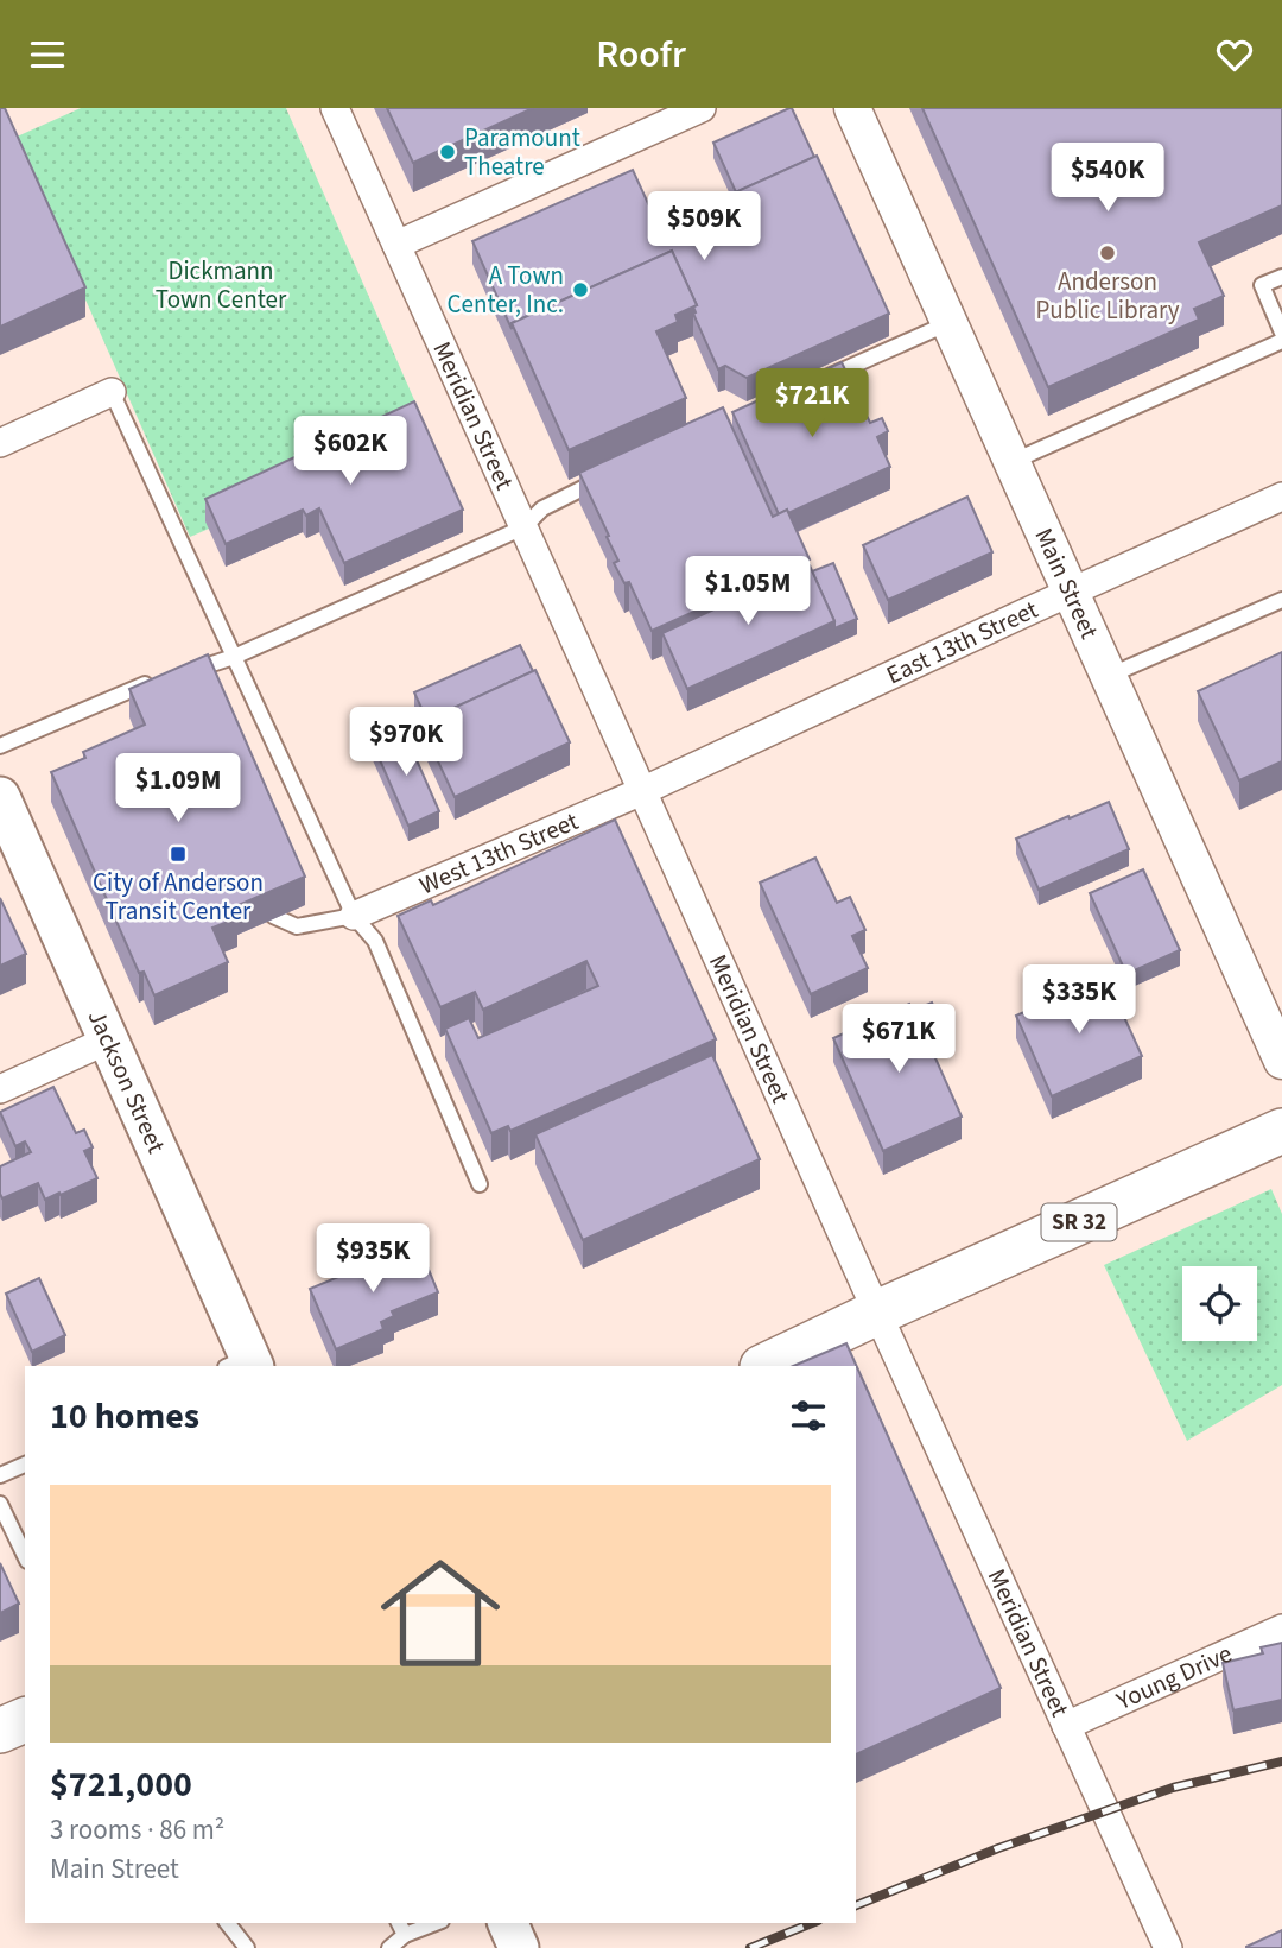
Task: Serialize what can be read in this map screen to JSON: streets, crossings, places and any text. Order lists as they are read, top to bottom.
{
  "streets": {
    "main road": ["Jackson Street", "SR 32"],
    "street": [
      "Meridian Street",
      "Main Street",
      "East 13th Street",
      "West 13th Street",
      "Young Drive"
    ]
  },
  "crossings": [
    ["Meridian Street", "East 13th Street"],
    ["Meridian Street", "West 13th Street"],
    ["Meridian Street", "SR 32"],
    ["Meridian Street", "Young Drive"],
    ["Main Street", "East 13th Street"],
    ["East 13th Street", "West 13th Street"]
  ],
  "parks": ["Dickmann Town Center"],
  "places": {
    "other": ["Paramount Theatre", "Anderson Public Library", "A Town Center, Inc."],
    "transit": ["City of Anderson Transit Center"]
  },
  "page": {
    "header": "Roofr",
    "price": [
      "$540K",
      "$509K",
      "$721K",
      "$602K",
      "$1.05M",
      "$970K",
      "$1.09M",
      "$335K",
      "$671K",
      "$935K"
    ],
    "heading": "10 homes",
    "list": [
      {
        "name": "$721,000",
        "note": "3 rooms · 86 m² · Main Street"
      }
    ]
  }
}
